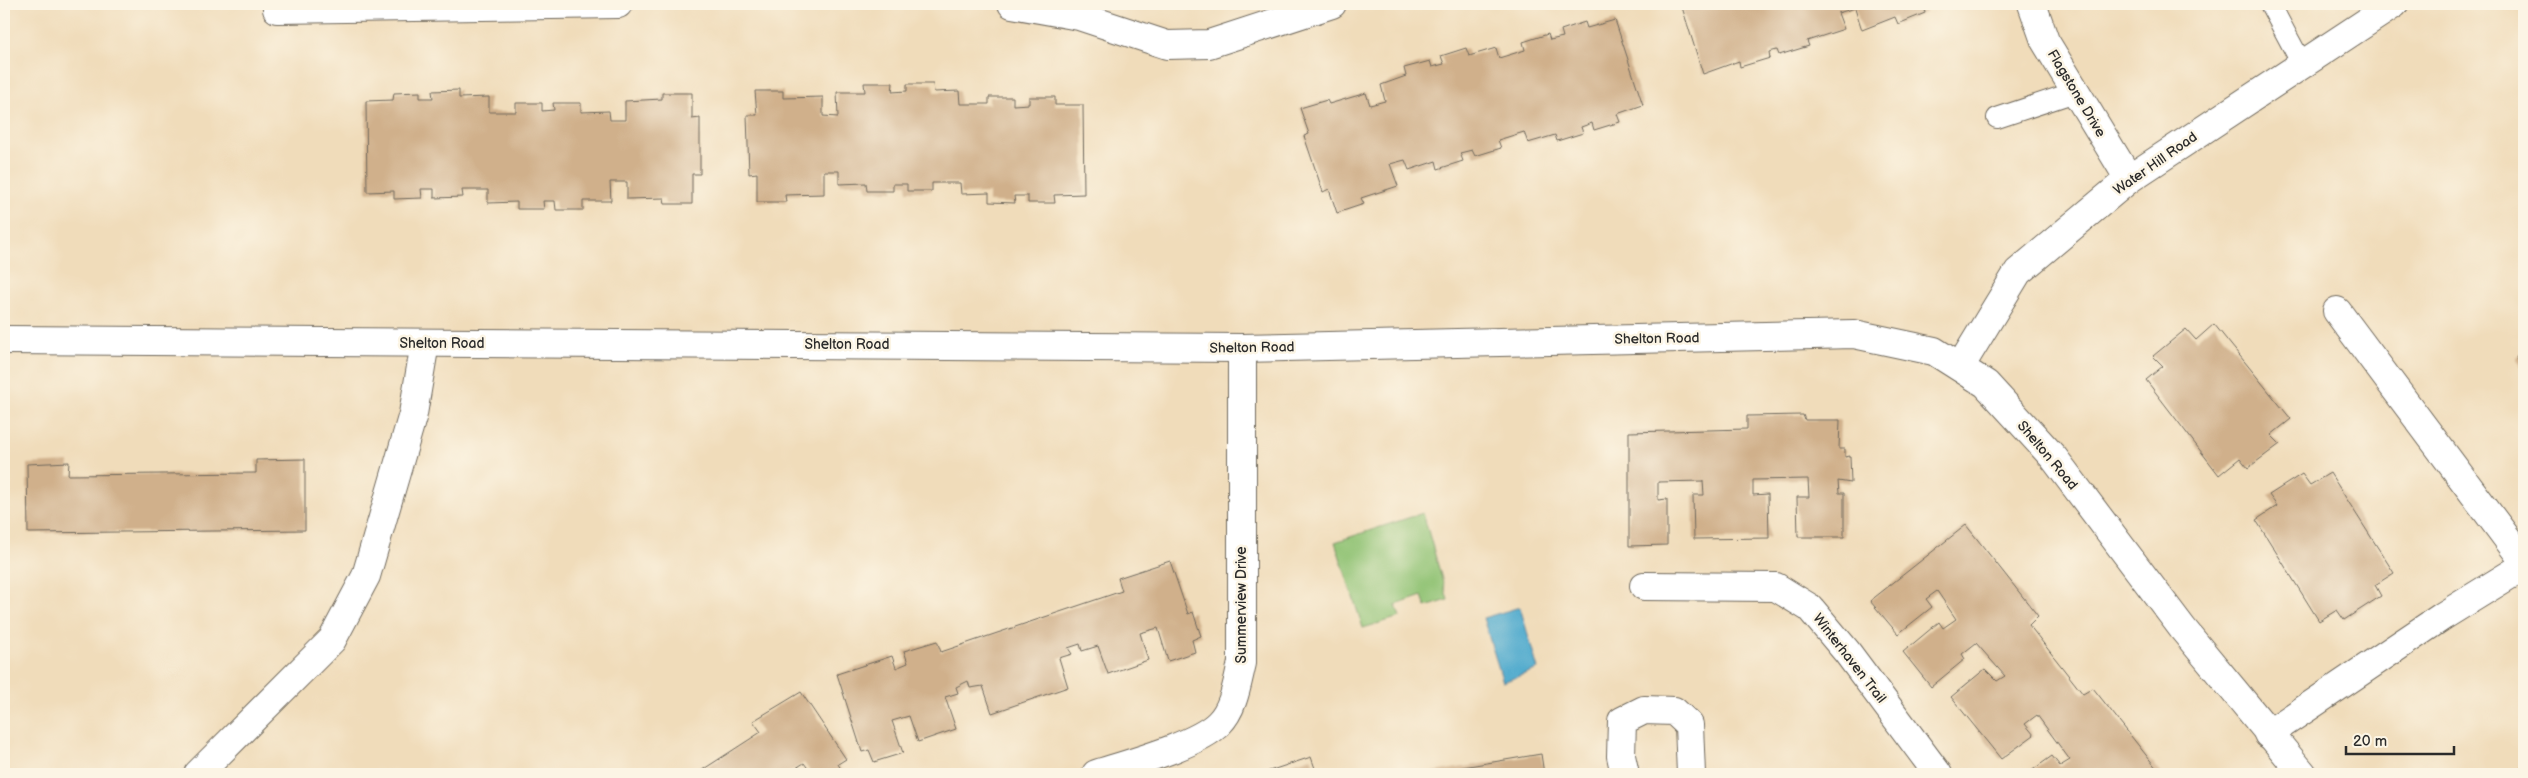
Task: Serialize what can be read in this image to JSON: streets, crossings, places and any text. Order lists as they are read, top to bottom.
{
  "streets": {
    "street": [
      "Flagstone Drive",
      "Water Hill Road",
      "Shelton Road",
      "Summerview Drive",
      "Winterhaven Trail"
    ]
  },
  "crossings": [
    ["Flagstone Drive", "Water Hill Road"],
    ["Water Hill Road", "Shelton Road"],
    ["Shelton Road", "Summerview Drive"]
  ],
  "scale_bar": "20 m"
}
